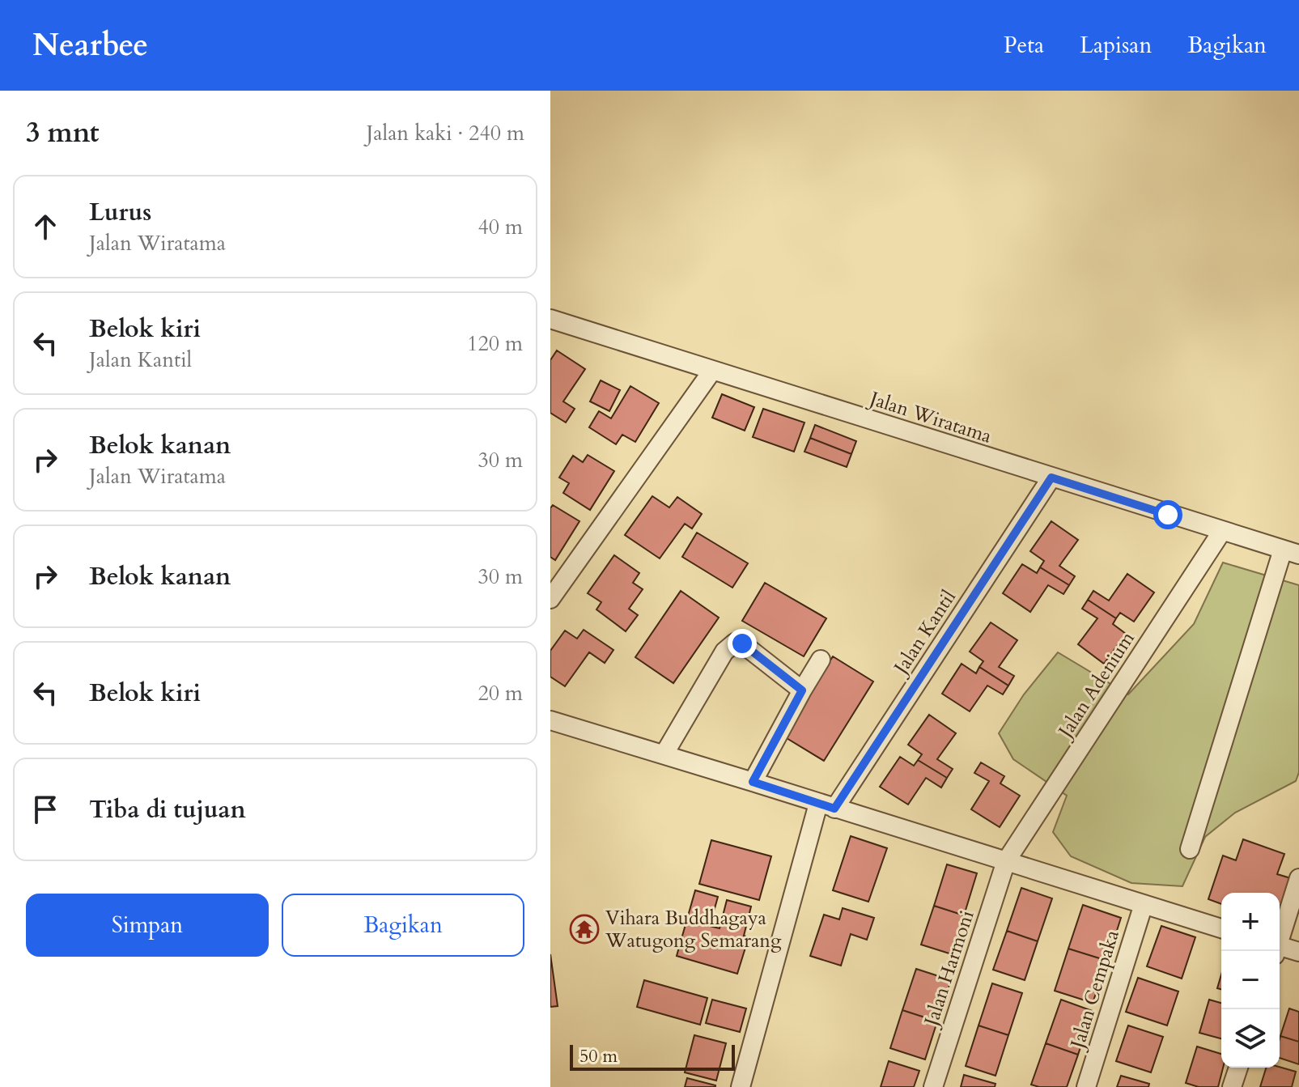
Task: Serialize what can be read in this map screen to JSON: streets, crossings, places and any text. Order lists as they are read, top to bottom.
{
  "streets": {
    "street": [
      "Jalan Wiratama",
      "Jalan Kantil",
      "Jalan Adenium",
      "Jalan Harmoni",
      "Jalan Cempaka"
    ]
  },
  "crossings": [
    ["Jalan Wiratama", "Jalan Kantil"],
    ["Jalan Wiratama", "Jalan Adenium"],
    ["Jalan Adenium", "Jalan Harmoni"]
  ],
  "places": {
    "temple": ["Vihara Buddhagaya Watugong Semarang"]
  },
  "scale_bar": "50 m",
  "page": {
    "header": "Nearbee",
    "nav": ["Peta", "Lapisan", "Bagikan"],
    "heading": ["3 mnt", "Jalan kaki · 240 m"],
    "list": [
      ["Lurus", "Jalan Wiratama", "40 m"],
      ["Belok kiri", "Jalan Kantil", "120 m"],
      ["Belok kanan", "Jalan Wiratama", "30 m"],
      ["Belok kanan", "30 m"],
      ["Belok kiri", "20 m"],
      "Tiba di tujuan"
    ],
    "buttons": ["Simpan", "Bagikan"],
    "map_buttons": ["+", "−"],
    "scale": "50 m"
  }
}
